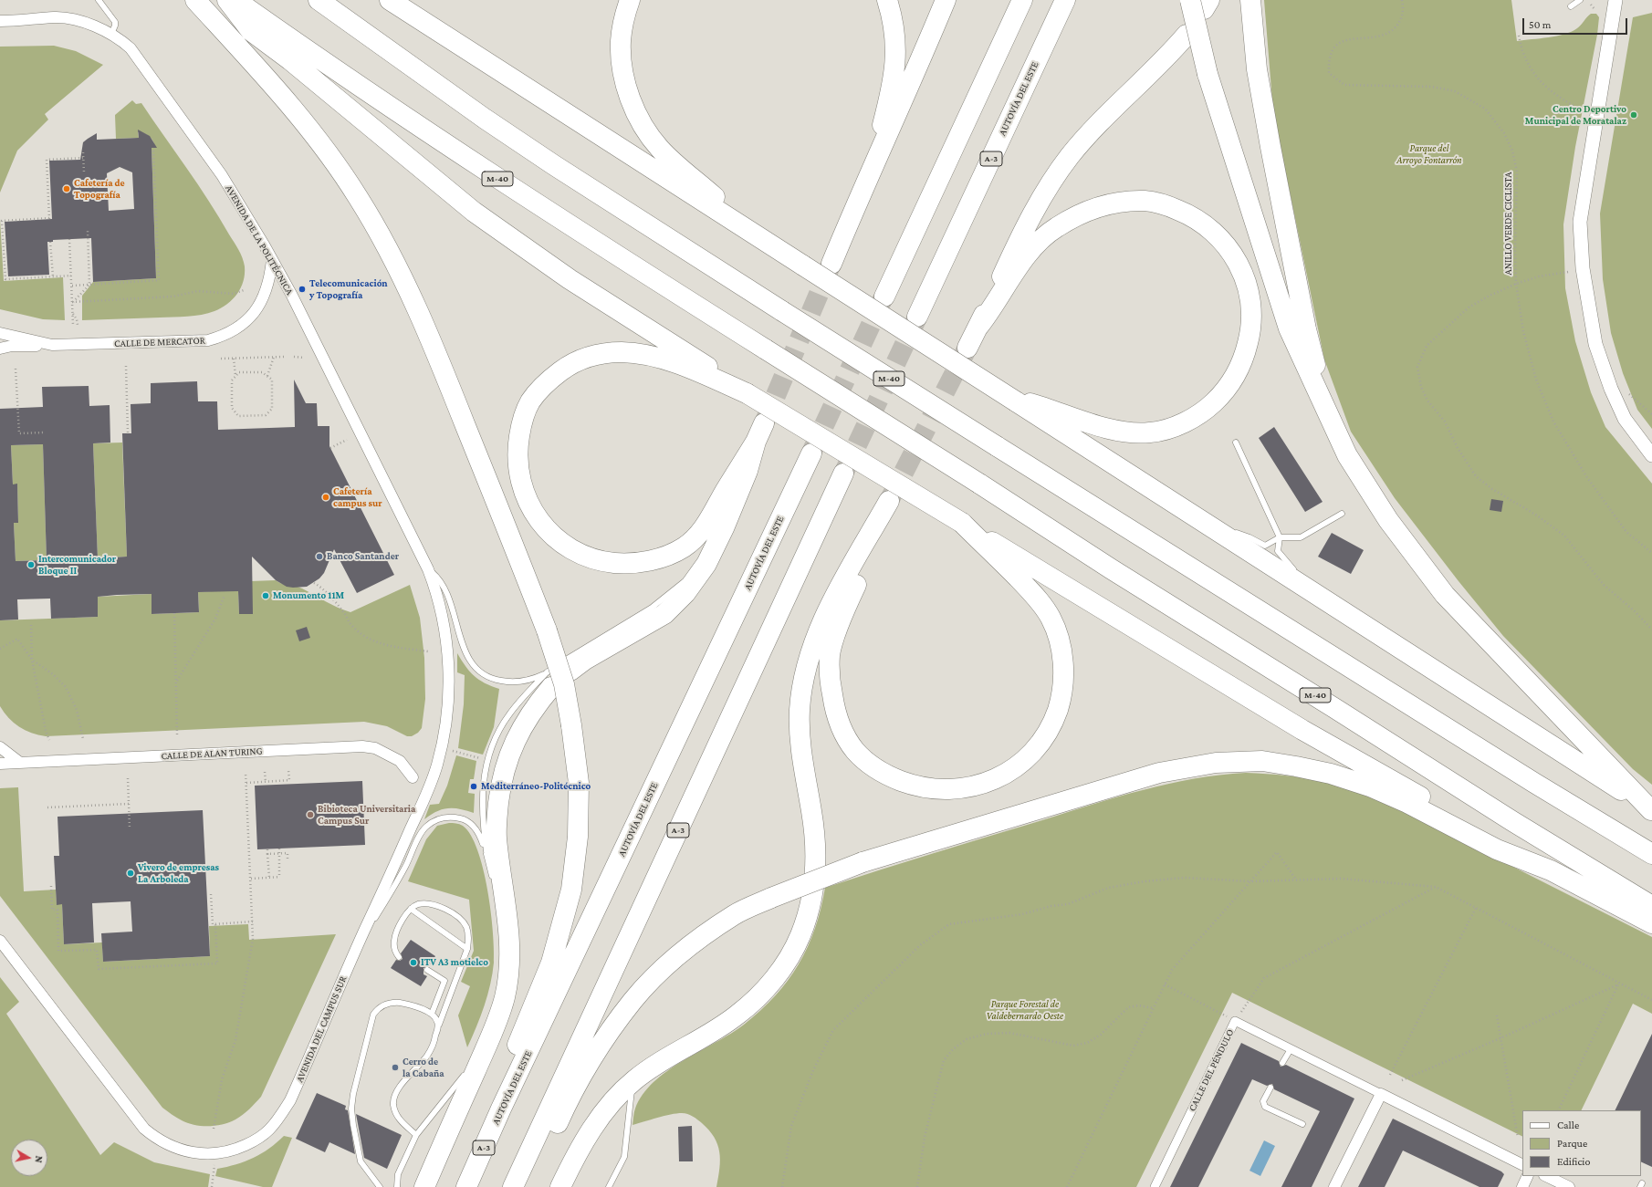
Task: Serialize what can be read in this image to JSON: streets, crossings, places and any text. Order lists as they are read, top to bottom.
{
  "streets": {
    "highway": ["AUTOVÍA DEL ESTE", "A-3", "M-40"],
    "street": [
      "AVENIDA DE LA POLITÉCNICA",
      "CALLE DE MERCATOR",
      "CALLE DE ALAN TURING",
      "AVENIDA DEL CAMPUS SUR",
      "CALLE DEL PÉNDULO"
    ],
    "path": ["ANILLO VERDE CICLISTA"]
  },
  "crossings": [
    ["AVENIDA DE LA POLITÉCNICA", "CALLE DE MERCATOR"],
    ["AVENIDA DE LA POLITÉCNICA", "AVENIDA DEL CAMPUS SUR"]
  ],
  "parks": ["Parque del Arroyo Fontarrón", "Parque Forestal de Valdebernardo Oeste"],
  "places": [
    "Centro Deportivo Municipal de Moratalaz",
    "Cafetería de Topografía",
    "Telecomunicación y Topografía",
    "Cafetería campus sur",
    "Banco Santander",
    "Intercomunicador Bloque II",
    "Monumento 11M",
    "Mediterráneo-Politécnico",
    "Bibioteca Universitaria Campus Sur",
    "Vivero de empresas La Arboleda",
    "ITV A3 motielco",
    "Cerro de la Cabaña"
  ],
  "legend": ["Calle", "Parque", "Edificio"],
  "scale_bar": "50 m",
  "north": "right"
}
